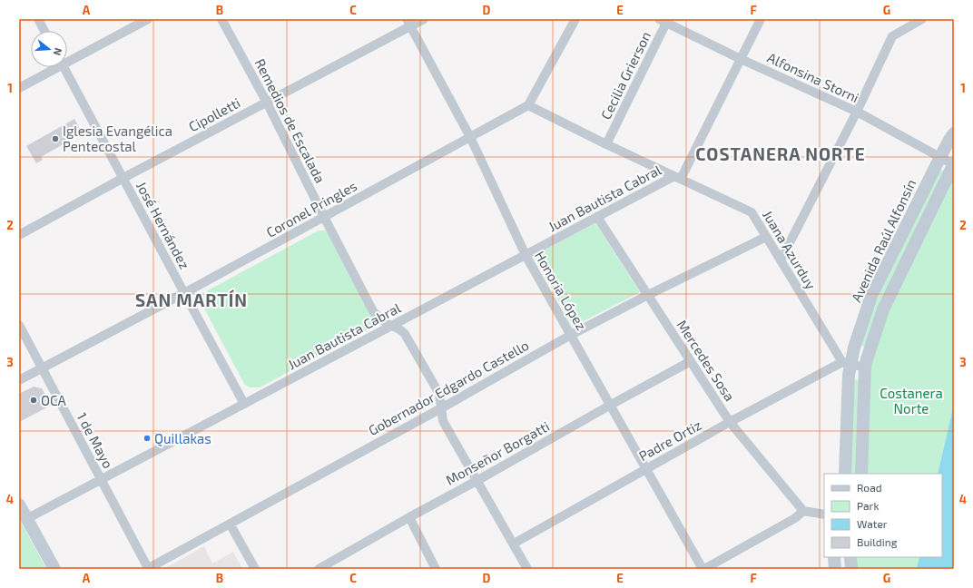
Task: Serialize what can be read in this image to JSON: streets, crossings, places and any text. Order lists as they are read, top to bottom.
{
  "streets": {
    "main road": ["Avenida Raúl Alfonsín"],
    "street": [
      "Cecilia Grierson",
      "Alfonsina Storni",
      "Cipolletti",
      "Remedios de Escalada",
      "Juan Bautista Cabral",
      "Coronel Pringles",
      "José Hernández",
      "Juana Azurduy",
      "Honoria López",
      "Mercedes Sosa",
      "Gobernador Edgardo Castello",
      "1 de Mayo",
      "Padre Ortiz",
      "Monseñor Borgatti"
    ]
  },
  "crossings": [
    ["Cecilia Grierson", "Alfonsina Storni"],
    ["Cecilia Grierson", "Juana Azurduy"],
    ["Alfonsina Storni", "Juan Bautista Cabral"],
    ["Alfonsina Storni", "Avenida Raúl Alfonsín"],
    ["Cipolletti", "Remedios de Escalada"],
    ["Cipolletti", "José Hernández"],
    ["Cipolletti", "Honoria López"],
    ["Remedios de Escalada", "Juan Bautista Cabral"],
    ["Remedios de Escalada", "Coronel Pringles"],
    ["Remedios de Escalada", "Gobernador Edgardo Castello"],
    ["Remedios de Escalada", "Padre Ortiz"],
    ["Remedios de Escalada", "Monseñor Borgatti"],
    ["Juan Bautista Cabral", "José Hernández"],
    ["Juan Bautista Cabral", "Juana Azurduy"],
    ["Juan Bautista Cabral", "Honoria López"],
    ["Juan Bautista Cabral", "Mercedes Sosa"],
    ["Juan Bautista Cabral", "1 de Mayo"],
    ["Coronel Pringles", "José Hernández"],
    ["Coronel Pringles", "Juana Azurduy"],
    ["Coronel Pringles", "Honoria López"],
    ["Coronel Pringles", "1 de Mayo"],
    ["Avenida Raúl Alfonsín", "Juana Azurduy"],
    ["Avenida Raúl Alfonsín", "Padre Ortiz"],
    ["Juana Azurduy", "Gobernador Edgardo Castello"],
    ["Juana Azurduy", "Padre Ortiz"],
    ["Honoria López", "Gobernador Edgardo Castello"],
    ["Honoria López", "Padre Ortiz"],
    ["Honoria López", "Monseñor Borgatti"],
    ["Mercedes Sosa", "Gobernador Edgardo Castello"],
    ["Mercedes Sosa", "Padre Ortiz"],
    ["Mercedes Sosa", "Monseñor Borgatti"],
    ["Gobernador Edgardo Castello", "1 de Mayo"]
  ],
  "districts": ["COSTANERA NORTE", "SAN MARTÍN"],
  "parks": ["Costanera Norte"],
  "places": ["Iglesia Evangélica Pentecostal", "OCA", "Quillakas"],
  "legend": [
    "Road",
    "Park",
    "Water",
    "Building"
  ],
  "north": "right",
  "grid": {
    "columns": [
      "A",
      "B",
      "C",
      "D",
      "E",
      "F",
      "G"
    ],
    "rows": [
      "1",
      "2",
      "3",
      "4"
    ]
  }
}
